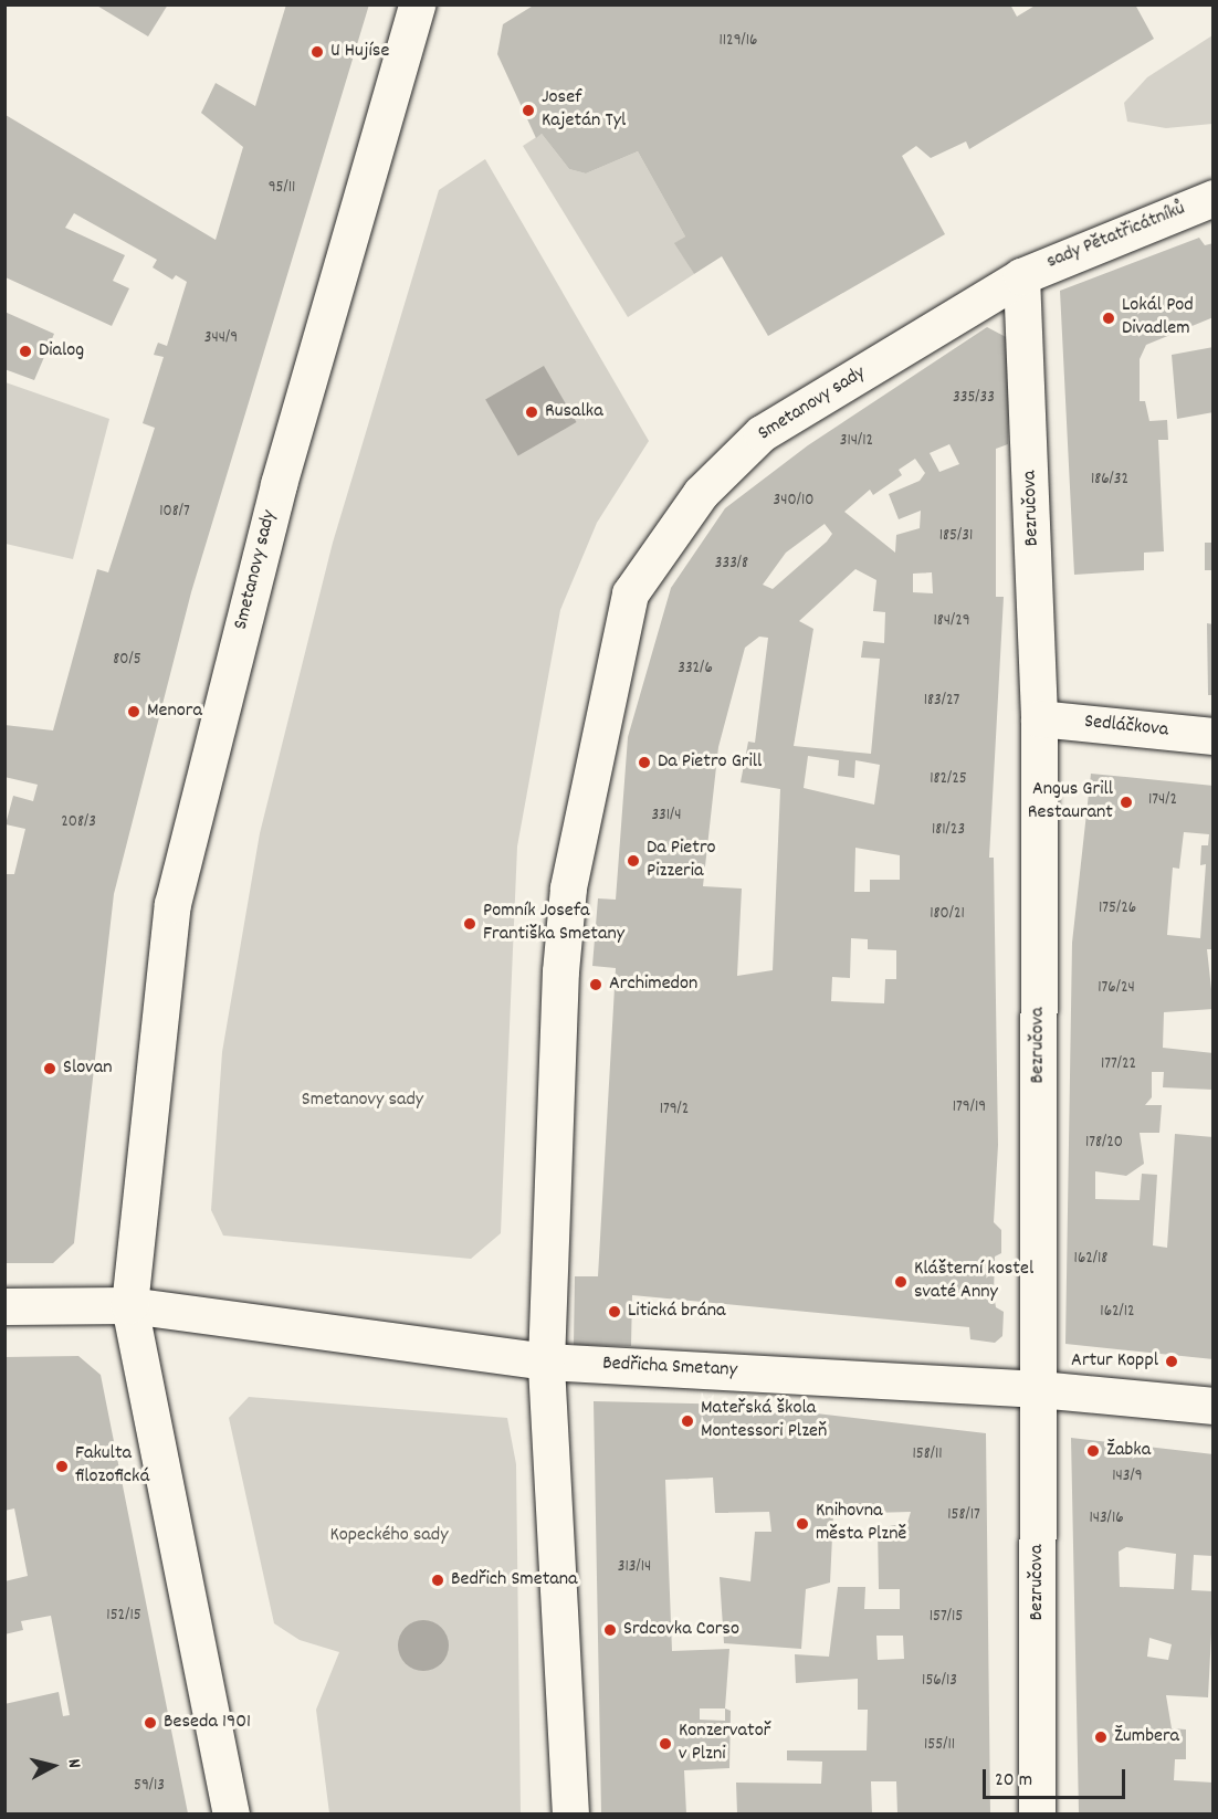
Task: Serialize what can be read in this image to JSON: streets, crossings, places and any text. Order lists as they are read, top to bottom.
{
  "streets": {
    "street": [
      "sady Pětatřicátníků",
      "Smetanovy sady",
      "Bezručova",
      "Sedláčkova",
      "Bedřicha Smetany"
    ]
  },
  "crossings": [
    ["sady Pětatřicátníků", "Smetanovy sady"],
    ["sady Pětatřicátníků", "Bezručova"],
    ["Smetanovy sady", "Bezručova"],
    ["Smetanovy sady", "Bedřicha Smetany"],
    ["Bezručova", "Sedláčkova"],
    ["Bezručova", "Bedřicha Smetany"]
  ],
  "parks": ["Smetanovy sady", "Kopeckého sady"],
  "places": [
    "U Hujíse",
    "Josef Kajetán Tyl",
    "Lokál Pod Divadlem",
    "Dialog",
    "Rusalka",
    "Menora",
    "Da Pietro Grill",
    "Angus Grill Restaurant",
    "Da Pietro Pizzeria",
    "Pomník Josefa Františka Smetany",
    "Archimedon",
    "Slovan",
    "Klášterní kostel svaté Anny",
    "Litická brána",
    "Artur Koppl",
    "Mateřská škola Montessori Plzeň",
    "Žabka",
    "Fakulta filozofická",
    "Knihovna města Plzně",
    "Bedřich Smetana",
    "Srdcovka Corso",
    "Beseda 1901",
    "Žumbera",
    "Konzervatoř v Plzni"
  ],
  "house_numbers": [
    "1129/16",
    "95/11",
    "344/9",
    "335/33",
    "314/12",
    "186/32",
    "340/10",
    "108/7",
    "185/31",
    "333/8",
    "184/29",
    "80/5",
    "332/6",
    "183/27",
    "182/25",
    "174/2",
    "331/4",
    "208/3",
    "181/23",
    "175/26",
    "180/21",
    "176/24",
    "177/22",
    "179/19",
    "179/2",
    "178/20",
    "162/18",
    "162/12",
    "158/11",
    "143/9",
    "158/17",
    "143/16",
    "313/14",
    "152/15",
    "157/15",
    "156/13",
    "155/11",
    "59/13"
  ],
  "scale_bar": "20 m",
  "north": "right"
}
